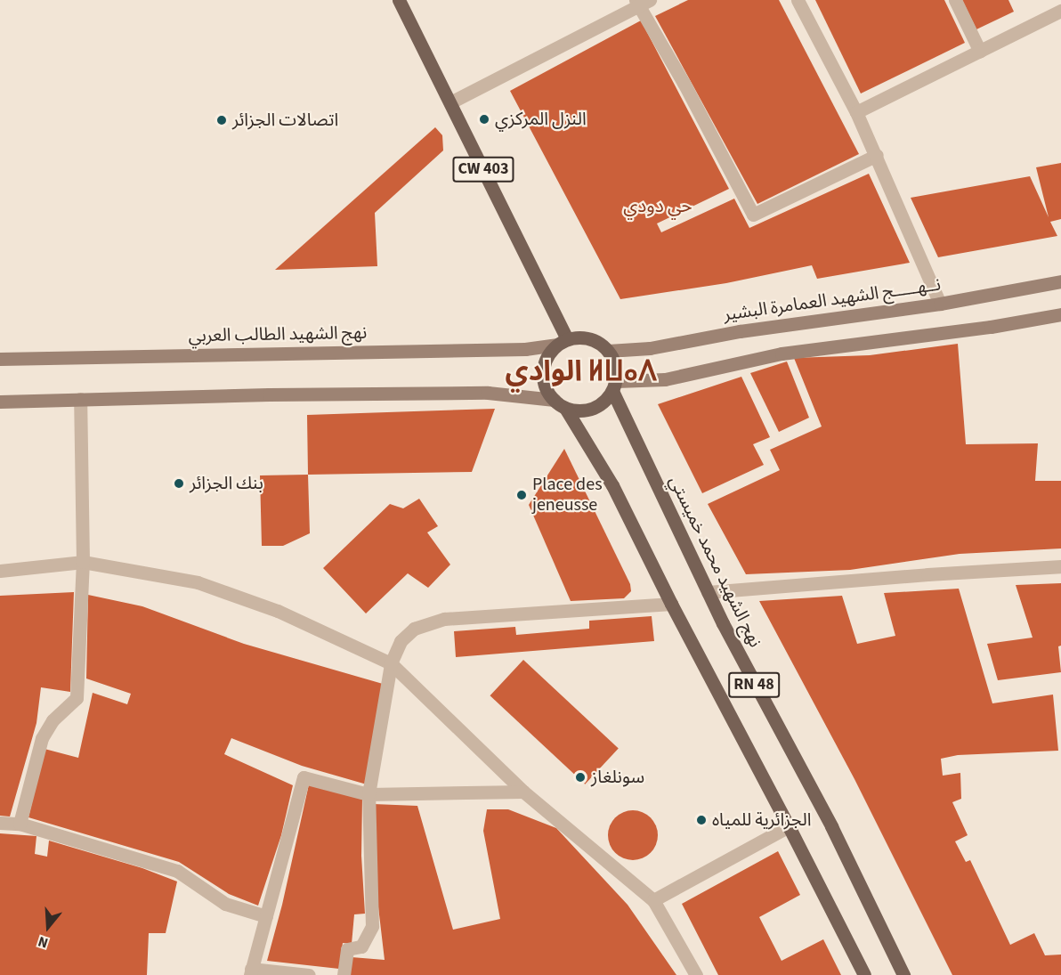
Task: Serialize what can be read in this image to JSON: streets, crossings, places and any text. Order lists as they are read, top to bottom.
{
  "streets": {
    "main road": [
      "CW 403",
      "نــهـــــج الشهيد العمامرة البشير",
      "نهج الشهيد الطالب العربي",
      "نهج الشهيد محمد خميستي",
      "RN 48"
    ]
  },
  "crossings": [
    ["CW 403", "نــهـــــج الشهيد العمامرة البشير"],
    ["CW 403", "نهج الشهيد الطالب العربي"],
    ["CW 403", "نهج الشهيد محمد خميستي"],
    ["CW 403", "RN 48"],
    ["نــهـــــج الشهيد العمامرة البشير", "نهج الشهيد الطالب العربي"],
    ["نــهـــــج الشهيد العمامرة البشير", "نهج الشهيد محمد خميستي"],
    ["نــهـــــج الشهيد العمامرة البشير", "RN 48"],
    ["نهج الشهيد الطالب العربي", "نهج الشهيد محمد خميستي"],
    ["نهج الشهيد الطالب العربي", "RN 48"],
    ["نهج الشهيد محمد خميستي", "RN 48"]
  ],
  "districts": ["حي دودي", "الوادي ⵍⵡⴰⴷ"],
  "places": [
    "النزل المركزي",
    "اتصالات الجزائر",
    "بنك الجزائر",
    "Place des jeneusse",
    "سونلغاز",
    "الجزائرية للمياه"
  ],
  "north": "bottom"
}
